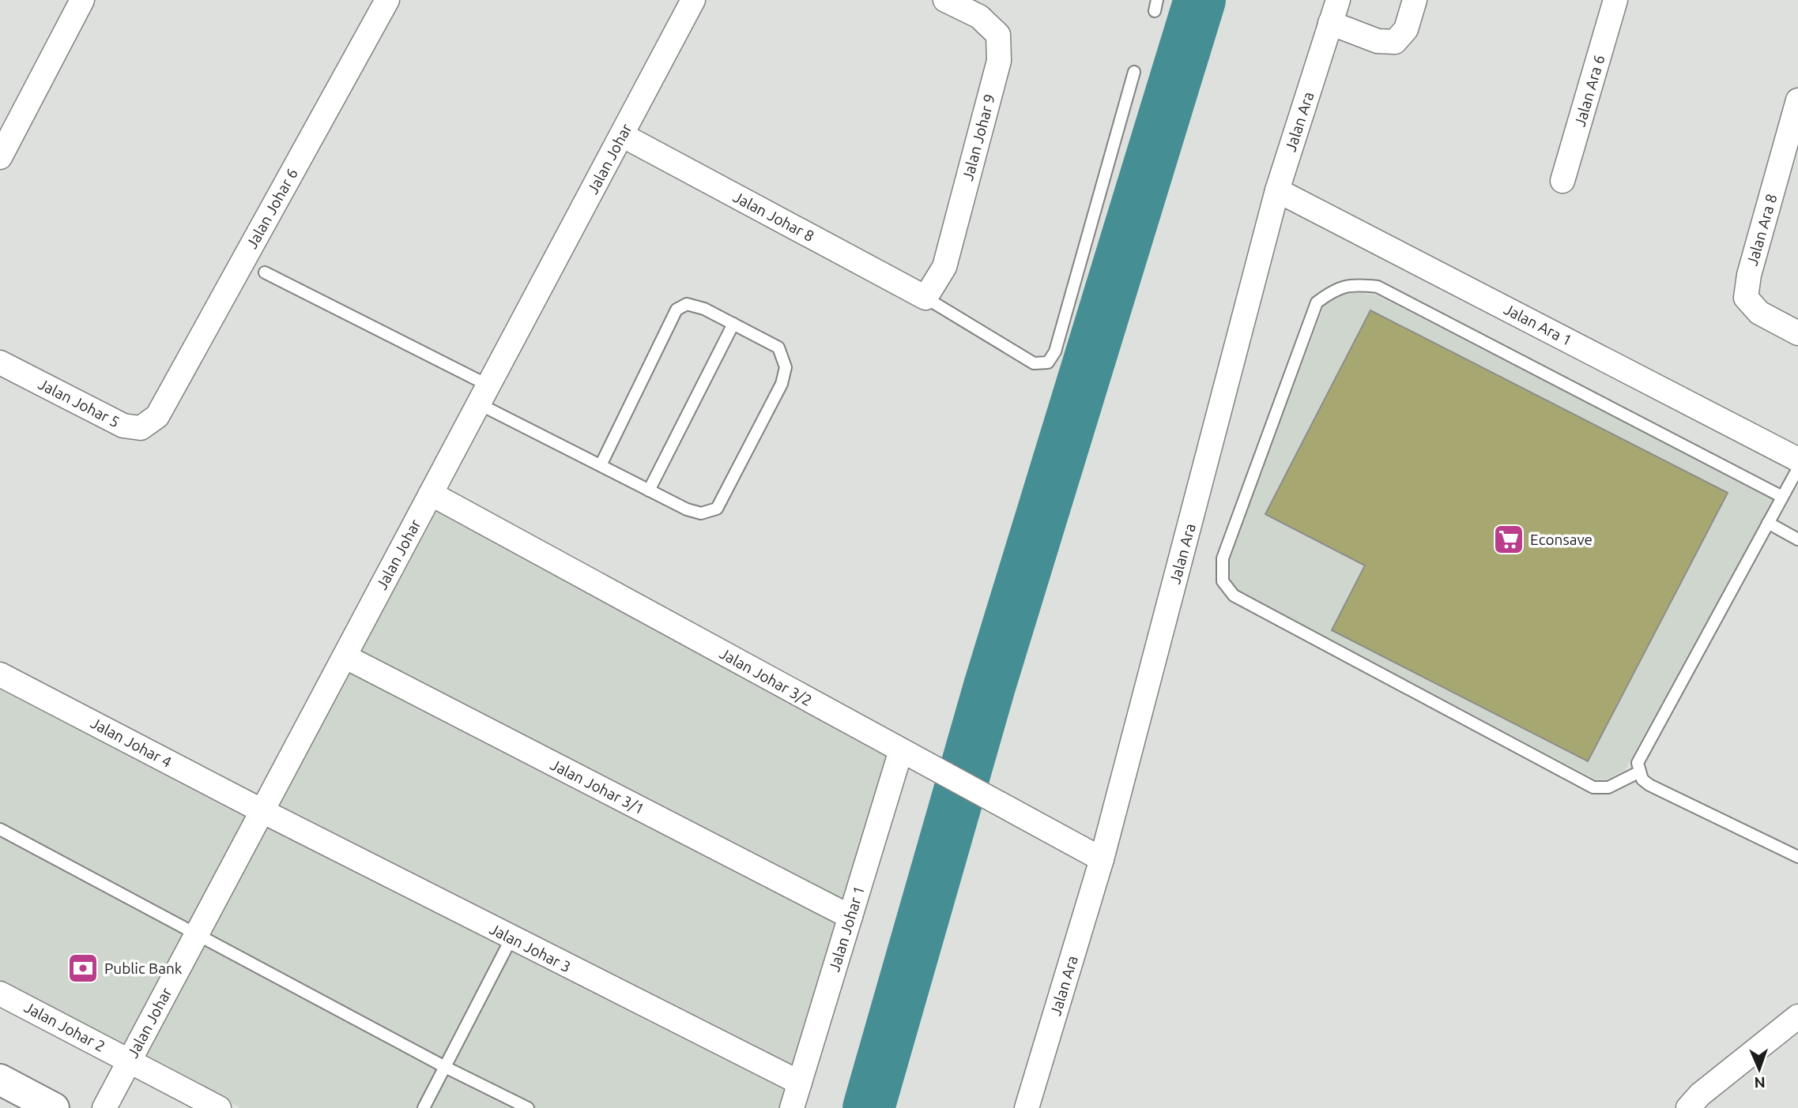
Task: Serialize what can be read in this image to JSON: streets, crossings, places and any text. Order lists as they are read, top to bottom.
{
  "streets": {
    "street": [
      "Jalan Ara 6",
      "Jalan Ara",
      "Jalan Johar 9",
      "Jalan Johar",
      "Jalan Johar 6",
      "Jalan Johar 8",
      "Jalan Ara 8",
      "Jalan Ara 1",
      "Jalan Johar 5",
      "Jalan Johar 3/2",
      "Jalan Johar 4",
      "Jalan Johar 3/1",
      "Jalan Johar 1",
      "Jalan Johar 3",
      "Jalan Johar 2"
    ]
  },
  "crossings": [
    ["Jalan Ara", "Jalan Ara 1"],
    ["Jalan Ara", "Jalan Johar 3/2"],
    ["Jalan Johar 9", "Jalan Johar 8"],
    ["Jalan Johar", "Jalan Johar 8"],
    ["Jalan Johar", "Jalan Johar 3/2"],
    ["Jalan Johar", "Jalan Johar 4"],
    ["Jalan Johar", "Jalan Johar 3/1"],
    ["Jalan Johar", "Jalan Johar 3"],
    ["Jalan Johar", "Jalan Johar 2"],
    ["Jalan Johar 6", "Jalan Johar 5"],
    ["Jalan Johar 3/2", "Jalan Johar 1"],
    ["Jalan Johar 4", "Jalan Johar 3"],
    ["Jalan Johar 3/1", "Jalan Johar 1"],
    ["Jalan Johar 1", "Jalan Johar 3"]
  ],
  "places": {
    "supermarket": ["Econsave"],
    "bank": ["Public Bank"]
  },
  "north": "bottom"
}
